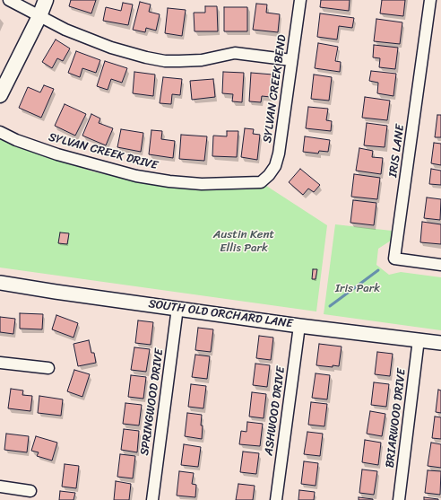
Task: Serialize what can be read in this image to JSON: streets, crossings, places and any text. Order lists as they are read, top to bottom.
{
  "streets": {
    "street": [
      "SYLVAN CREEK BEND",
      "IRIS LANE",
      "SYLVAN CREEK DRIVE",
      "SOUTH OLD ORCHARD LANE",
      "SPRINGWOOD DRIVE",
      "ASHWOOD DRIVE",
      "BRIARWOOD DRIVE"
    ]
  },
  "crossings": [
    ["SYLVAN CREEK BEND", "SYLVAN CREEK DRIVE"],
    ["SOUTH OLD ORCHARD LANE", "SPRINGWOOD DRIVE"],
    ["SOUTH OLD ORCHARD LANE", "ASHWOOD DRIVE"],
    ["SOUTH OLD ORCHARD LANE", "BRIARWOOD DRIVE"]
  ],
  "parks": ["Austin Kent Ellis Park", "Iris Park"]
}
